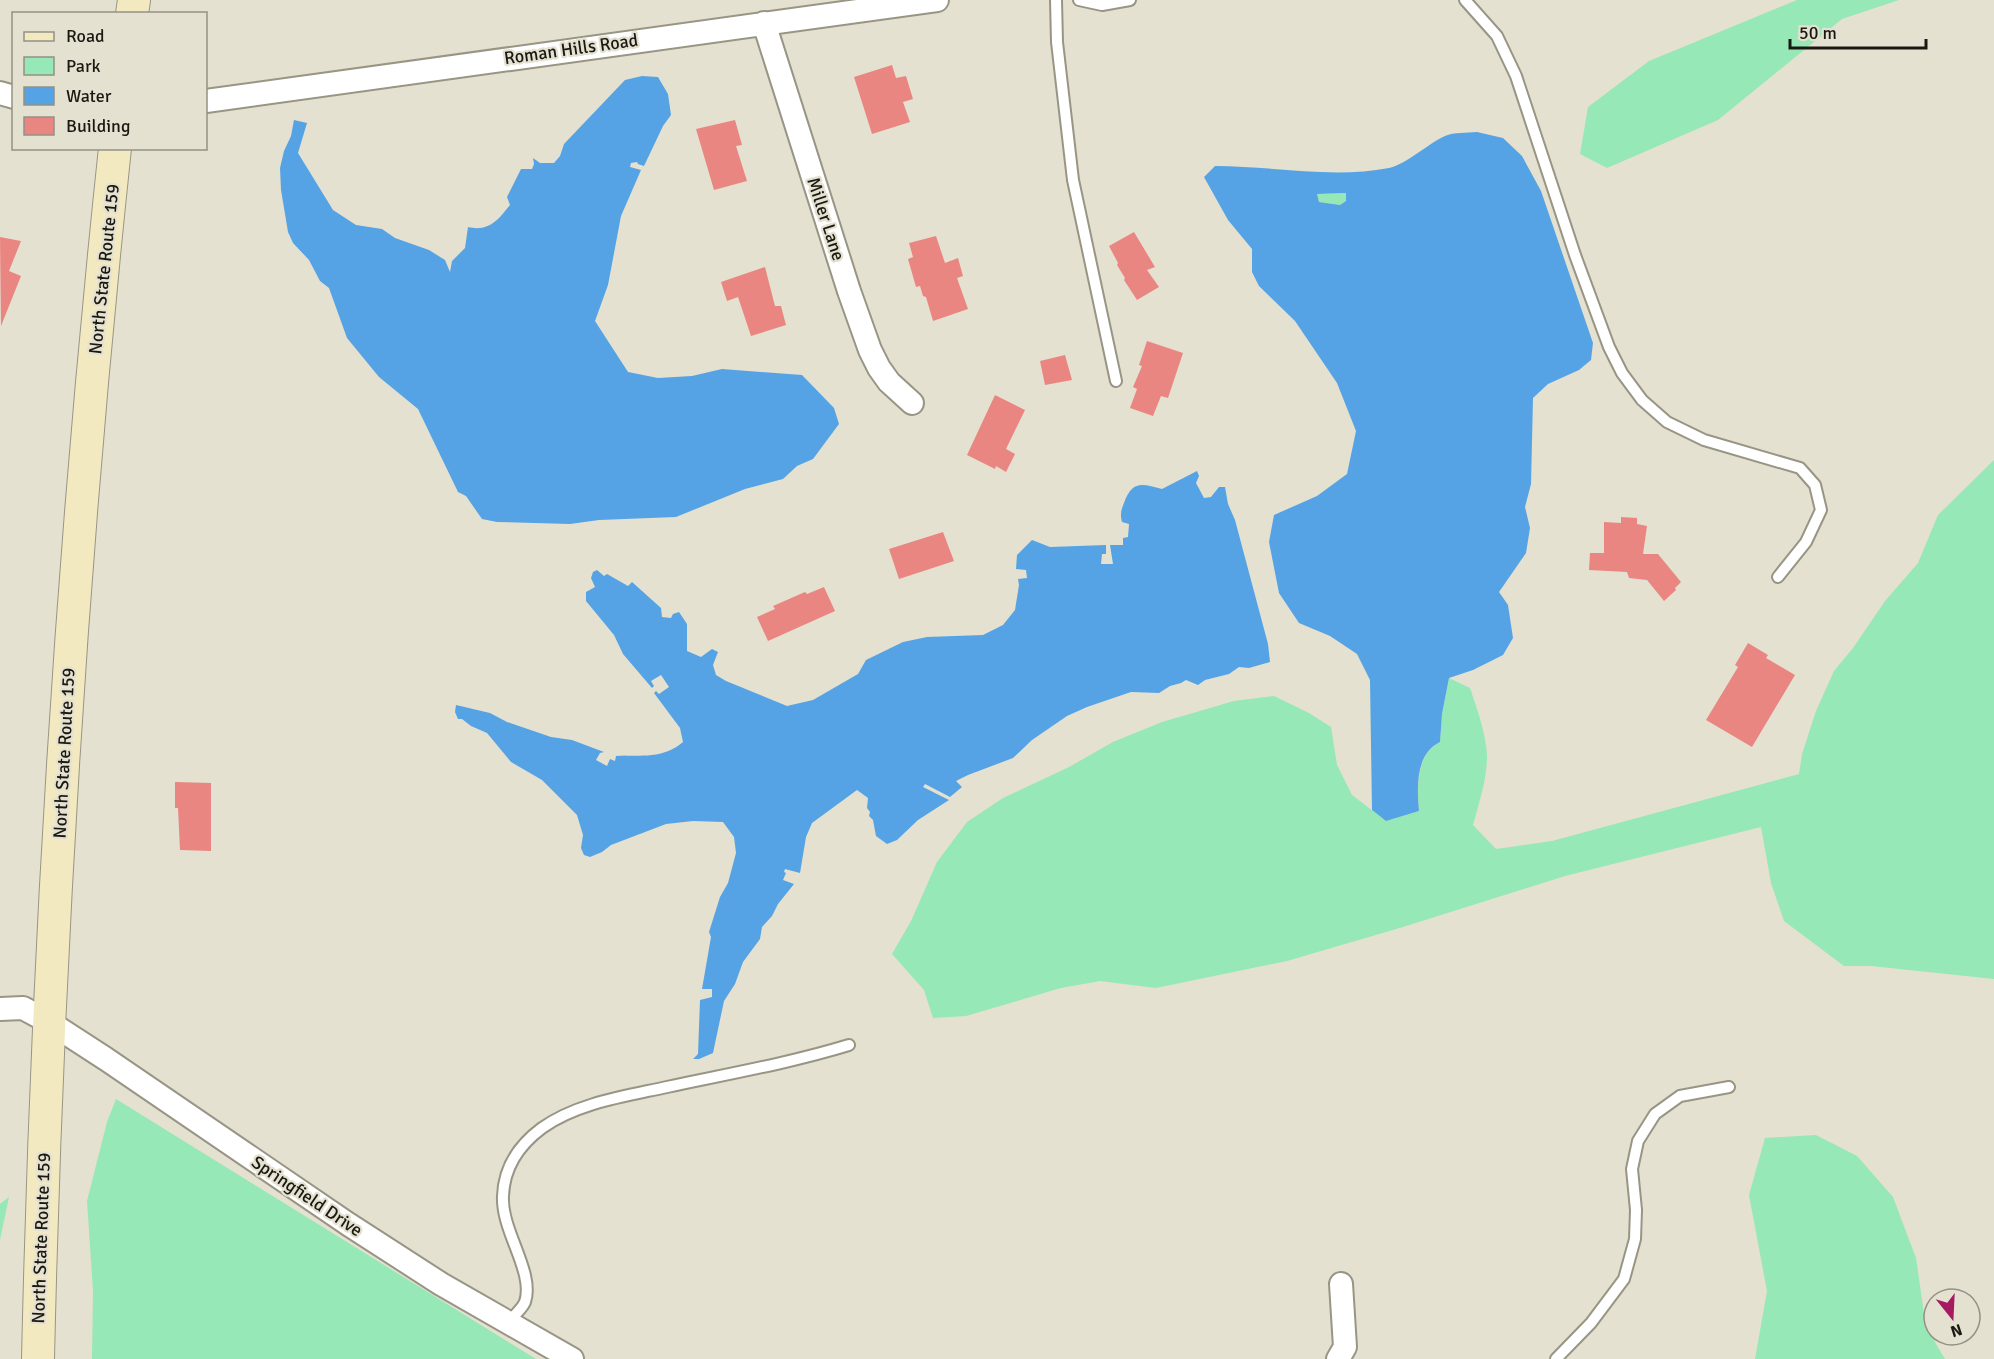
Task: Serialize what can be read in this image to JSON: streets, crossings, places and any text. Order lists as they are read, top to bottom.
{
  "streets": {
    "main road": ["North State Route 159"],
    "street": ["Roman Hills Road", "Miller Lane", "Springfield Drive"]
  },
  "crossings": [
    ["Roman Hills Road", "Miller Lane"],
    ["North State Route 159", "Springfield Drive"]
  ],
  "legend": [
    "Road",
    "Park",
    "Water",
    "Building"
  ],
  "scale_bar": "50 m",
  "north": "bottom"
}
